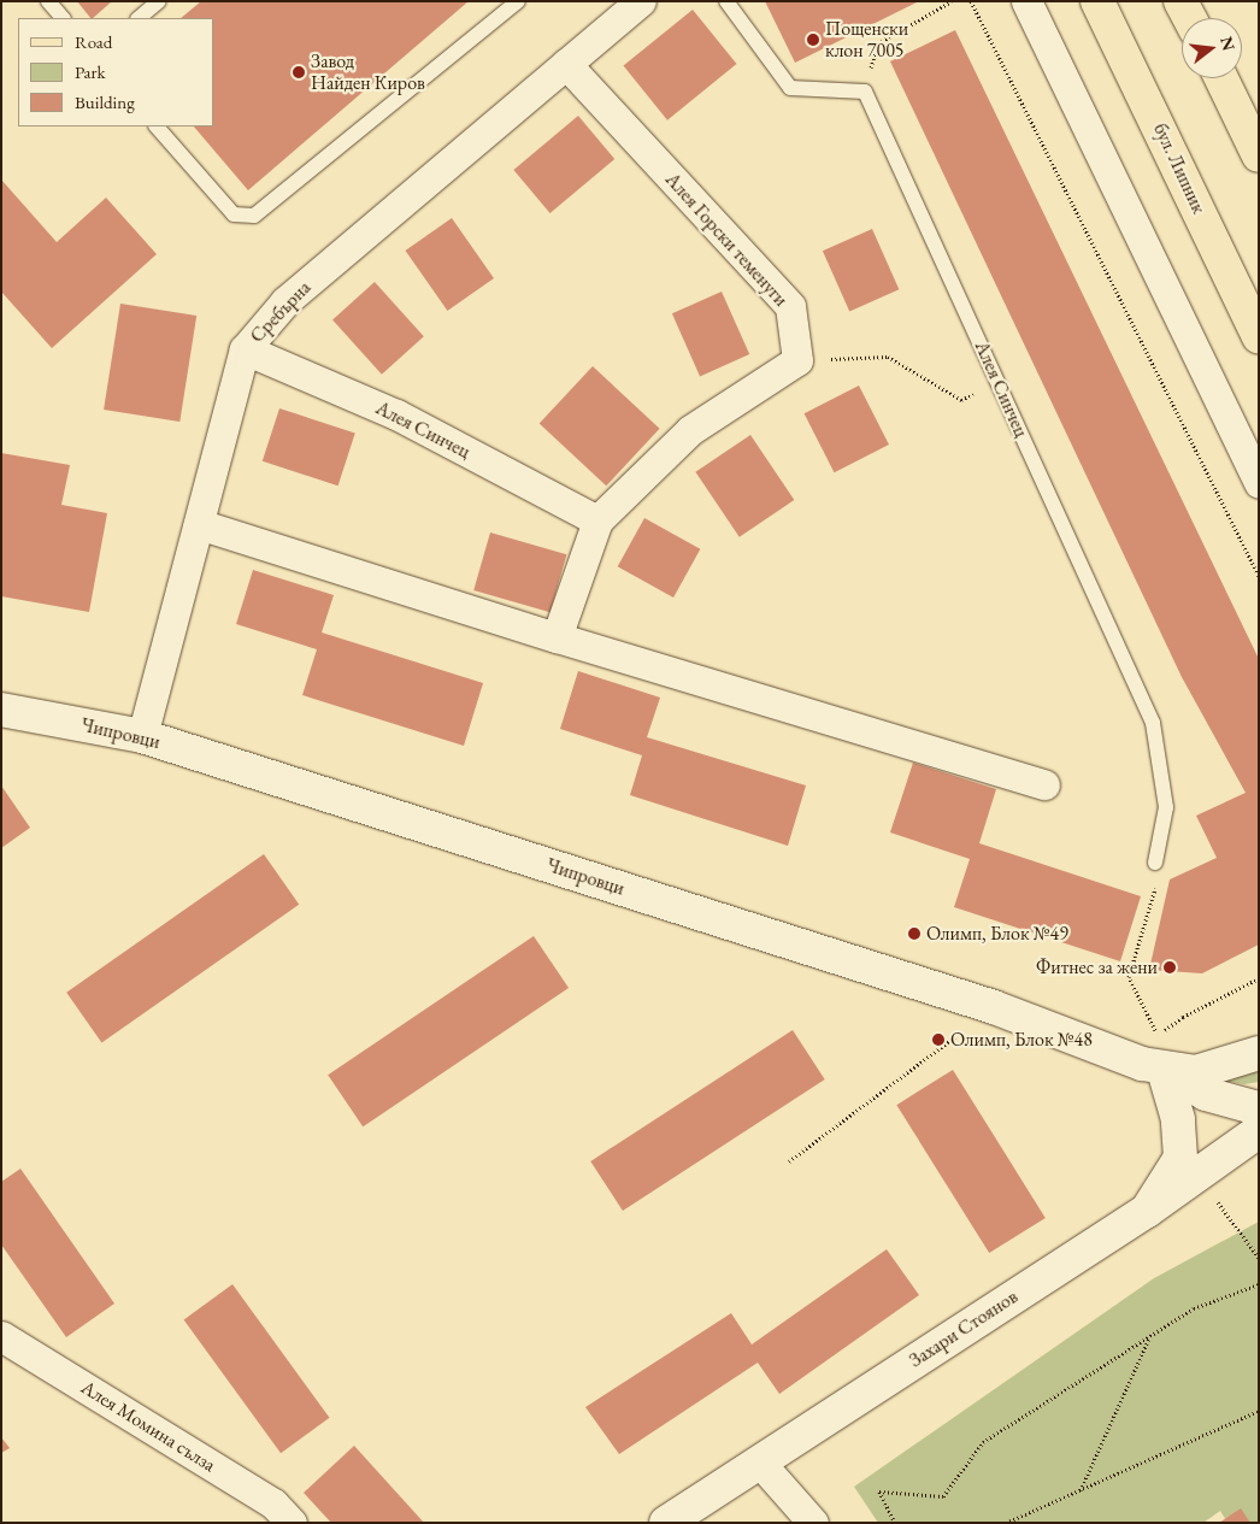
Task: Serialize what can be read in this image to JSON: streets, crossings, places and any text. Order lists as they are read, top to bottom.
{
  "streets": {
    "main road": ["бул. Липник", "Чипровци", "Захари Стоянов"],
    "street": [
      "Алея Горски теменуги",
      "Сребърна",
      "Алея Синчец",
      "Алея Момина сълза"
    ]
  },
  "crossings": [
    ["Алея Горски теменуги", "Сребърна"],
    ["Сребърна", "Алея Синчец"],
    ["Сребърна", "Чипровци"]
  ],
  "places": [
    "Пощенски клон 7005",
    "Завод Найден Киров",
    "Олимп, Блок №49",
    "Фитнес за жени",
    "Олимп, Блок №48"
  ],
  "legend": ["Road", "Park", "Building"],
  "north": "right"
}
